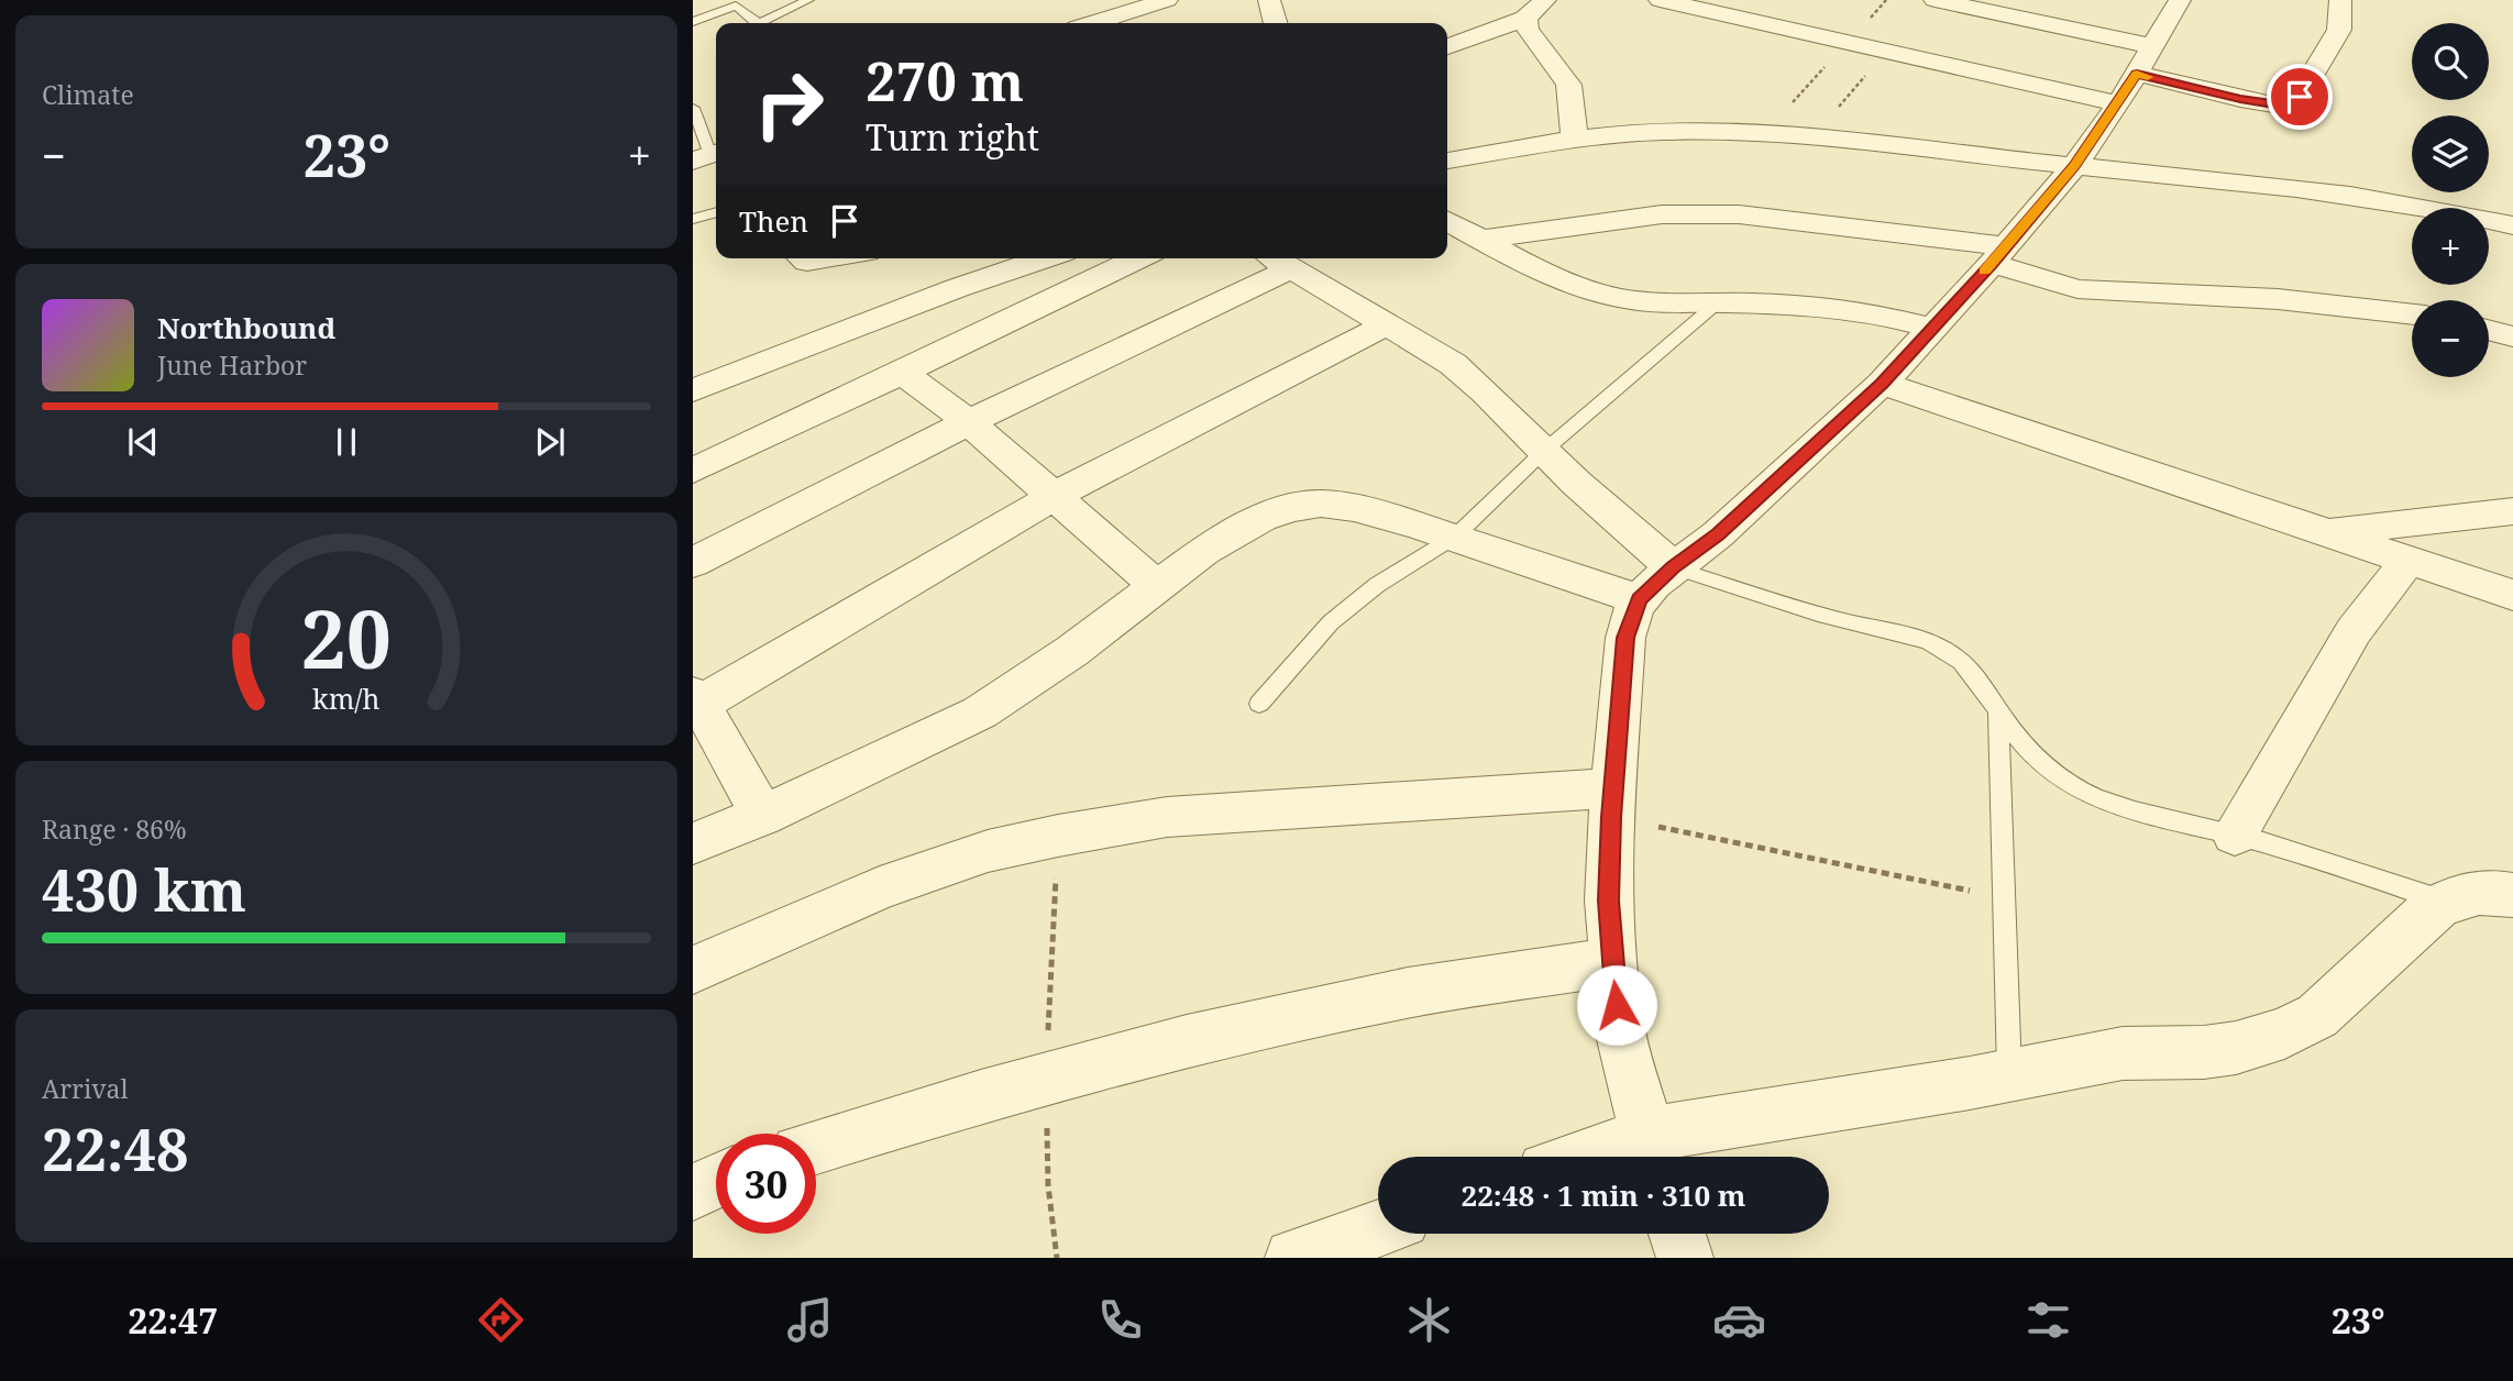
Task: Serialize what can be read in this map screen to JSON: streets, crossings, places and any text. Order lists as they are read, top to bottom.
{
  "page": {
    "tile": [
      "Climate",
      ["Range · 86%", "430 km"],
      ["Arrival", "22:48"]
    ],
    "map_buttons": ["+", "−"],
    "turn": ["270 m", "Turn right"],
    "heat": ["−", "23°", "+"],
    "then": "Then",
    "song": ["Northbound", "June Harbor"],
    "limit": "30",
    "trip": "22:48 · 1 min · 310 m",
    "tabs": ["22:47", "23°"],
    "gauge": ["20", "km/h"]
  }
}
